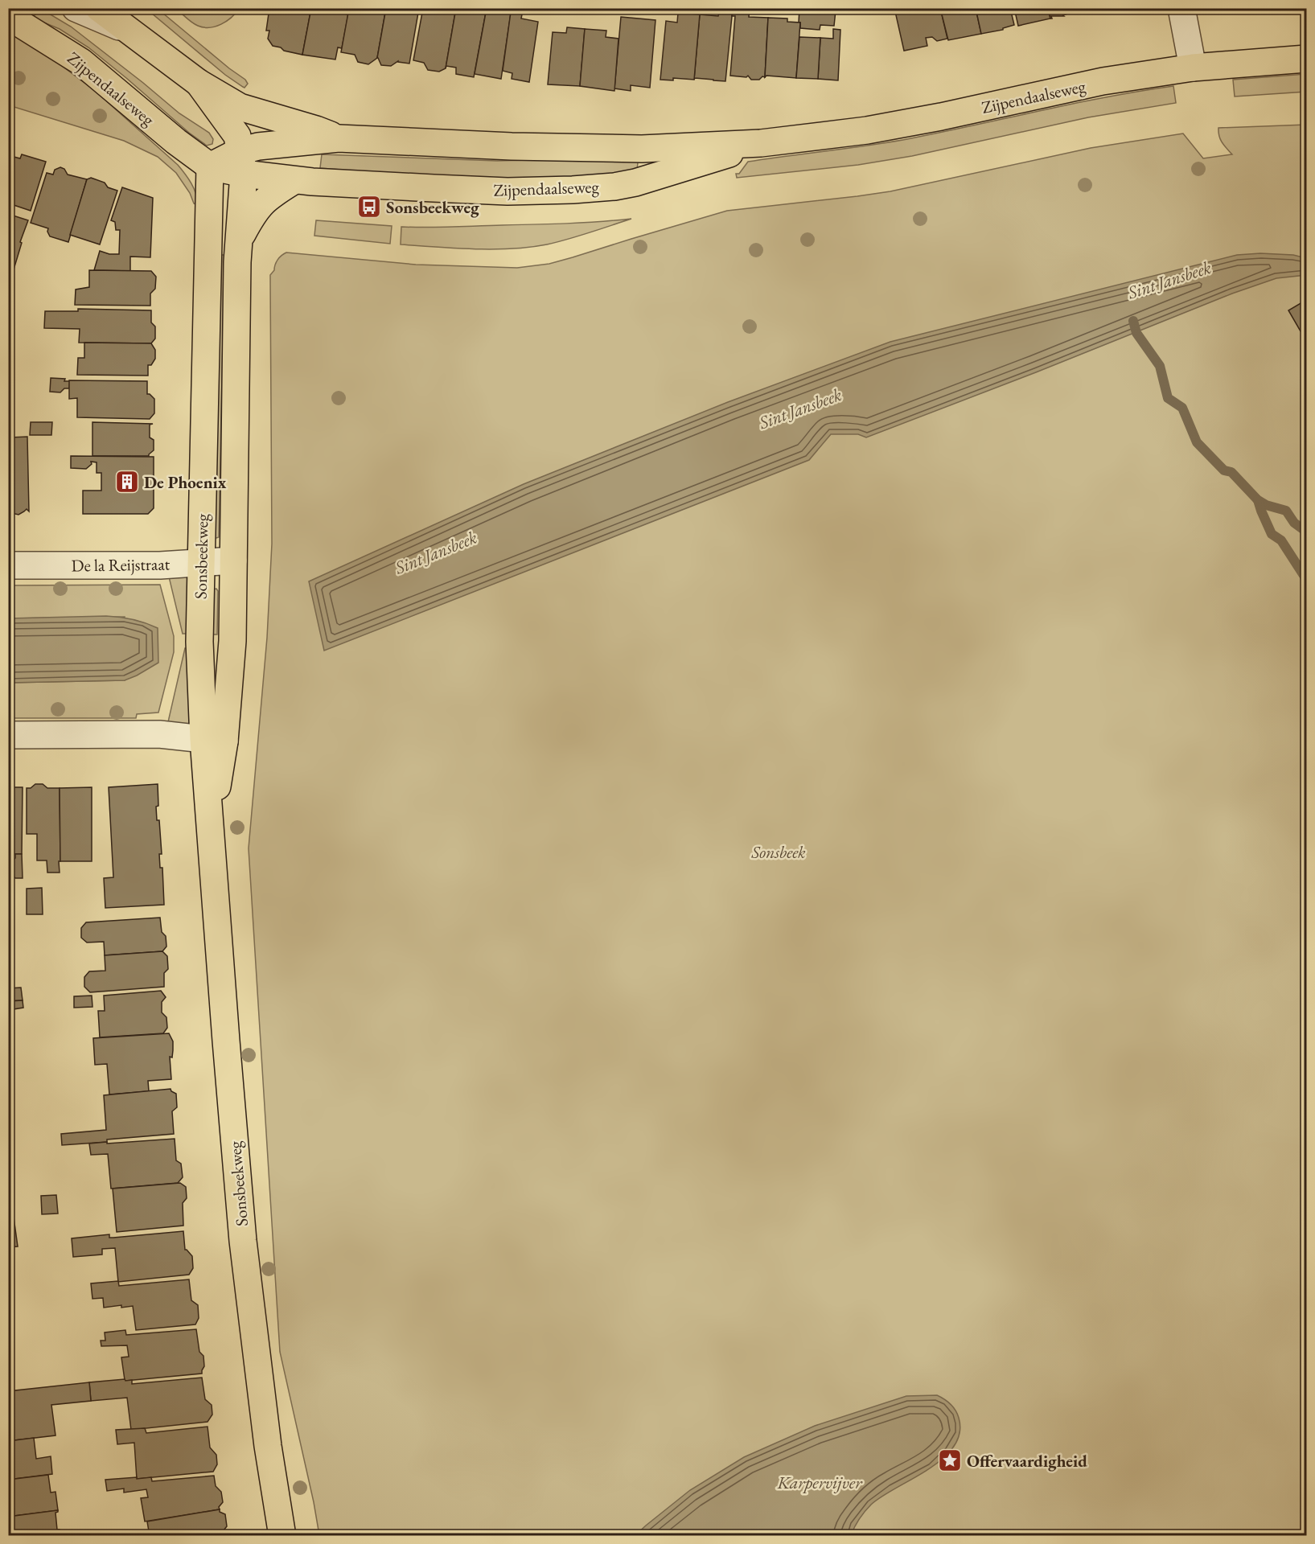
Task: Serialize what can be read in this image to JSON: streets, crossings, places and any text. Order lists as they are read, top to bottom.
{
  "streets": {
    "main road": ["Zijpendaalseweg", "Sonsbeekweg"],
    "street": ["De la Reijstraat"]
  },
  "crossings": [
    ["Zijpendaalseweg", "Sonsbeekweg"],
    ["Sonsbeekweg", "De la Reijstraat"]
  ],
  "water": ["Sint Jansbeek", "Karpervijver"],
  "parks": ["Sonsbeek"],
  "places": {
    "bus stop": ["Sonsbeekweg"],
    "building": ["De Phoenix"],
    "place": ["Offervaardigheid"]
  }
}
